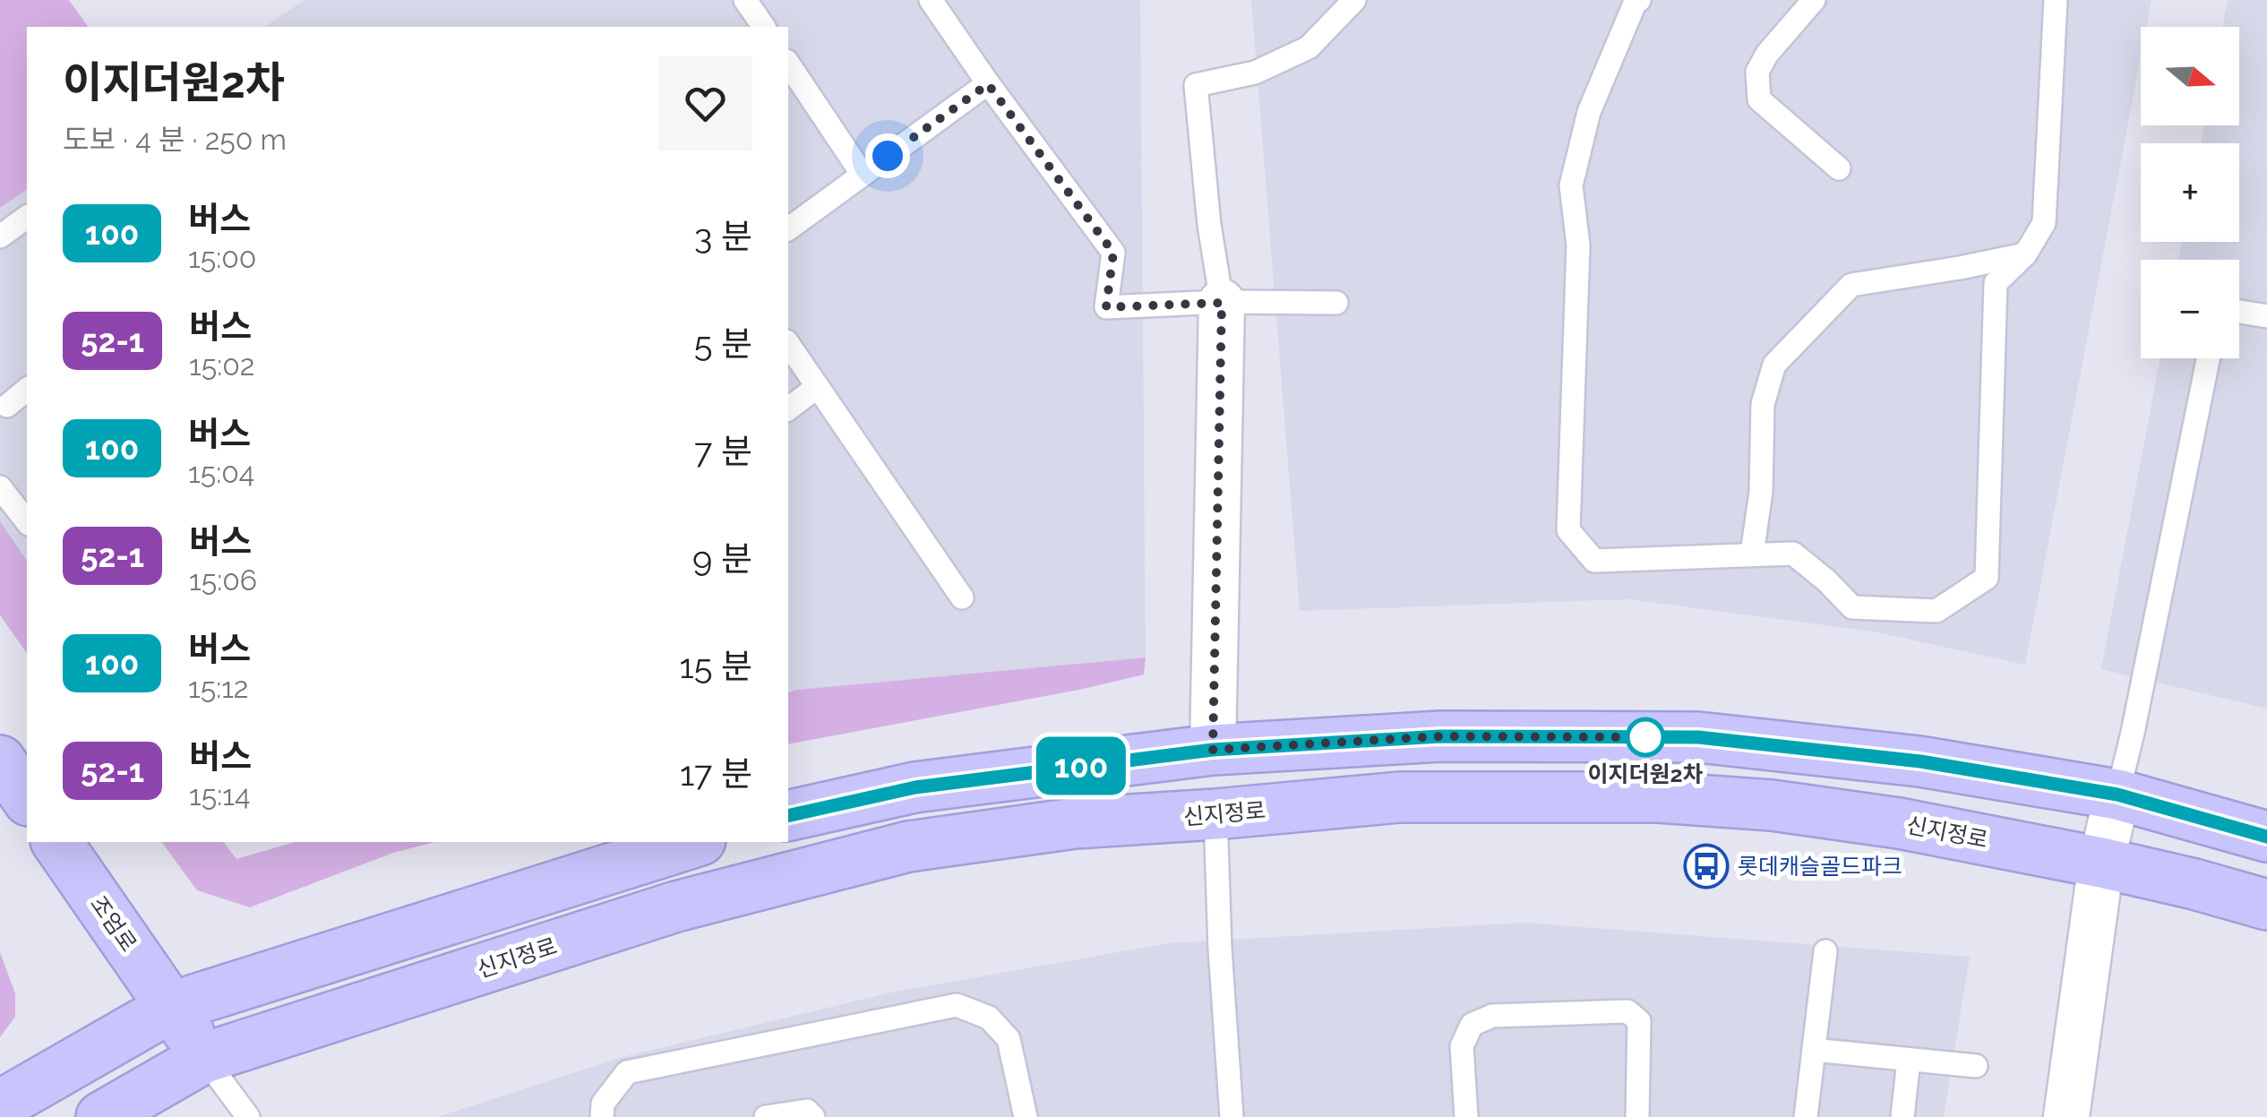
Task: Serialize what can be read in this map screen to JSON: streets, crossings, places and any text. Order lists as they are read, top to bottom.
{
  "streets": {
    "street": ["신지정로", "조엄로"]
  },
  "crossings": [
    ["신지정로", "조엄로"]
  ],
  "places": {
    "other": ["이지더원2차"],
    "bus stop": ["롯데캐슬골드파크"]
  },
  "lines": ["bus line 100"],
  "north": "right",
  "page": {
    "on_map": "100",
    "map_buttons": ["+", "−"],
    "heading": ["이지더원2차", "도보 · 4 분 · 250 m"],
    "list": [
      {
        "mark": "100",
        "name": "버스",
        "note": "15:00",
        "value": "3 분"
      },
      {
        "mark": "52-1",
        "name": "버스",
        "note": "15:02",
        "value": "5 분"
      },
      {
        "mark": "100",
        "name": "버스",
        "note": "15:04",
        "value": "7 분"
      },
      {
        "mark": "52-1",
        "name": "버스",
        "note": "15:06",
        "value": "9 분"
      },
      {
        "mark": "100",
        "name": "버스",
        "note": "15:12",
        "value": "15 분"
      },
      {
        "mark": "52-1",
        "name": "버스",
        "note": "15:14",
        "value": "17 분"
      }
    ]
  }
}
